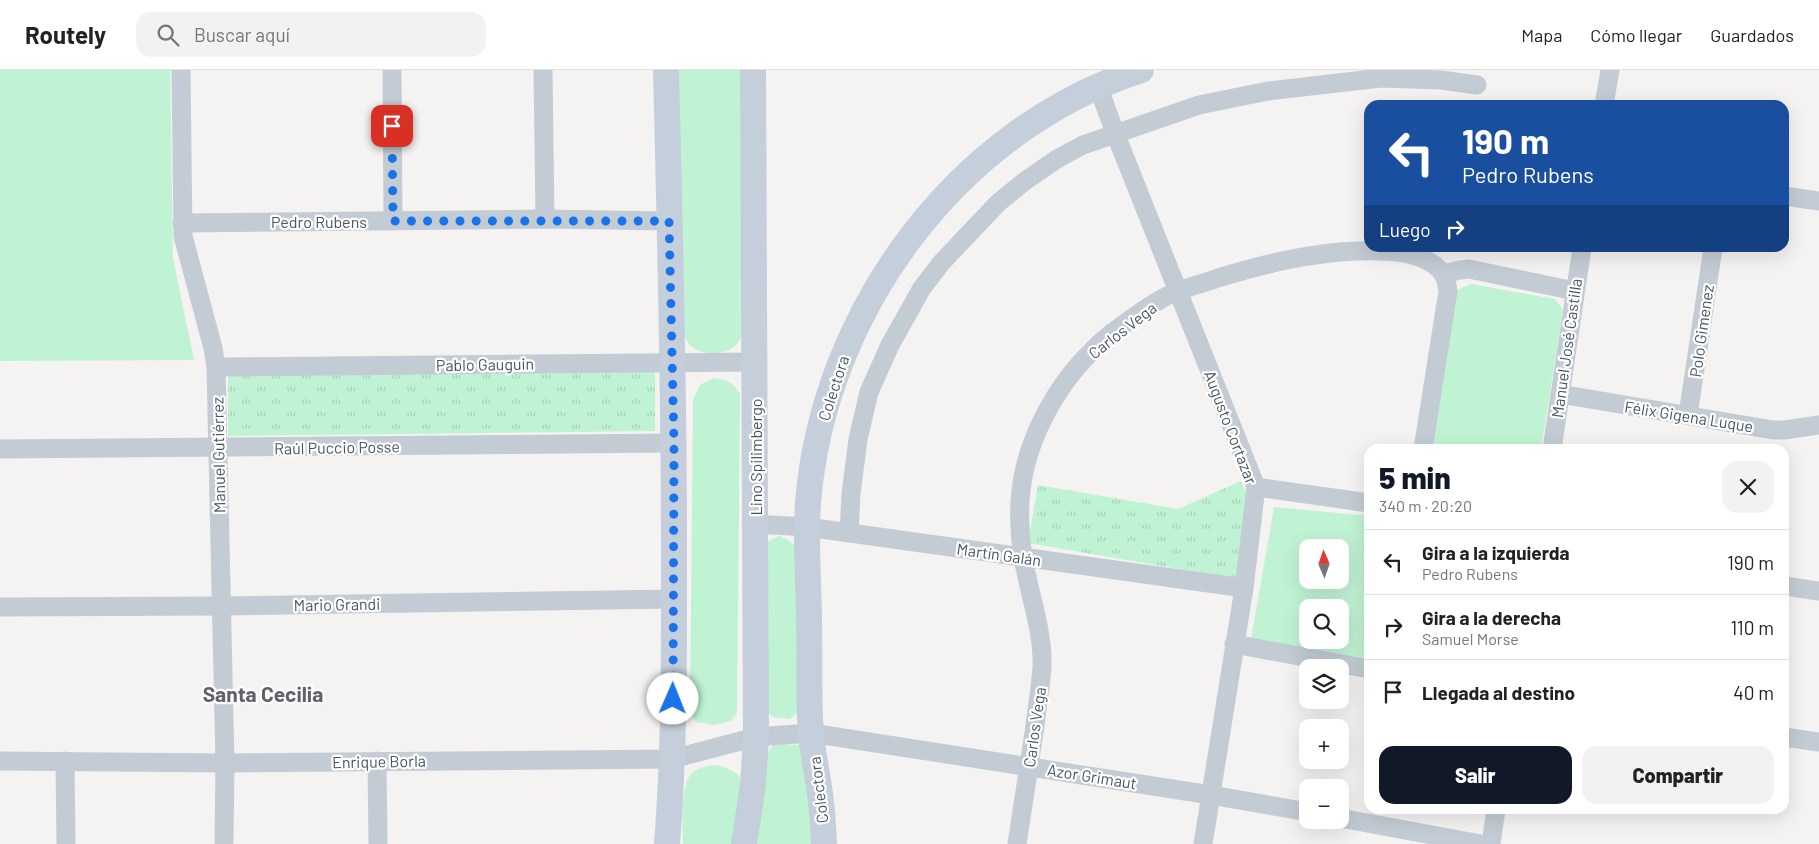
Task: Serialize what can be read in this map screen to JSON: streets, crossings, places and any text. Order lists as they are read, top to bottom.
{
  "streets": {
    "main road": ["Colectora", "Lino Spilimbergo"],
    "street": [
      "Pedro Rubens",
      "Carlos Vega",
      "Polo Gimenez",
      "Manuel José Castilla",
      "Pablo Gauguin",
      "Félix Gigena Luque",
      "Augusto Cortazar",
      "Raúl Puccio Posse",
      "Manuel Gutiérrez",
      "Martín Galán",
      "Mario Grandi",
      "Enrique Borla",
      "Azor Grimaut"
    ]
  },
  "crossings": [
    ["Pedro Rubens", "Manuel Gutiérrez"],
    ["Carlos Vega", "Augusto Cortazar"],
    ["Carlos Vega", "Martín Galán"],
    ["Carlos Vega", "Azor Grimaut"],
    ["Polo Gimenez", "Félix Gigena Luque"],
    ["Manuel José Castilla", "Félix Gigena Luque"],
    ["Pablo Gauguin", "Manuel Gutiérrez"],
    ["Pablo Gauguin", "Lino Spilimbergo"],
    ["Colectora", "Augusto Cortazar"],
    ["Colectora", "Martín Galán"],
    ["Colectora", "Azor Grimaut"],
    ["Augusto Cortazar", "Martín Galán"],
    ["Augusto Cortazar", "Azor Grimaut"],
    ["Raúl Puccio Posse", "Manuel Gutiérrez"],
    ["Manuel Gutiérrez", "Mario Grandi"],
    ["Manuel Gutiérrez", "Enrique Borla"],
    ["Lino Spilimbergo", "Martín Galán"],
    ["Lino Spilimbergo", "Enrique Borla"],
    ["Lino Spilimbergo", "Azor Grimaut"],
    ["Enrique Borla", "Azor Grimaut"]
  ],
  "districts": ["Santa Cecilia"],
  "north": "top",
  "page": {
    "header": "Routely",
    "search": "Buscar aquí",
    "nav": ["Mapa", "Cómo llegar", "Guardados"],
    "turn": ["190 m", "Pedro Rubens"],
    "then": "Luego",
    "heading": ["5 min", "340 m · 20:20"],
    "list": [
      {
        "name": "Gira a la izquierda",
        "note": "Pedro Rubens",
        "value": "190 m"
      },
      {
        "name": "Gira a la derecha",
        "note": "Samuel Morse",
        "value": "110 m"
      },
      {
        "name": "Llegada al destino",
        "value": "40 m"
      }
    ],
    "map_buttons": ["+", "−"],
    "buttons": ["Salir", "Compartir"]
  }
}
